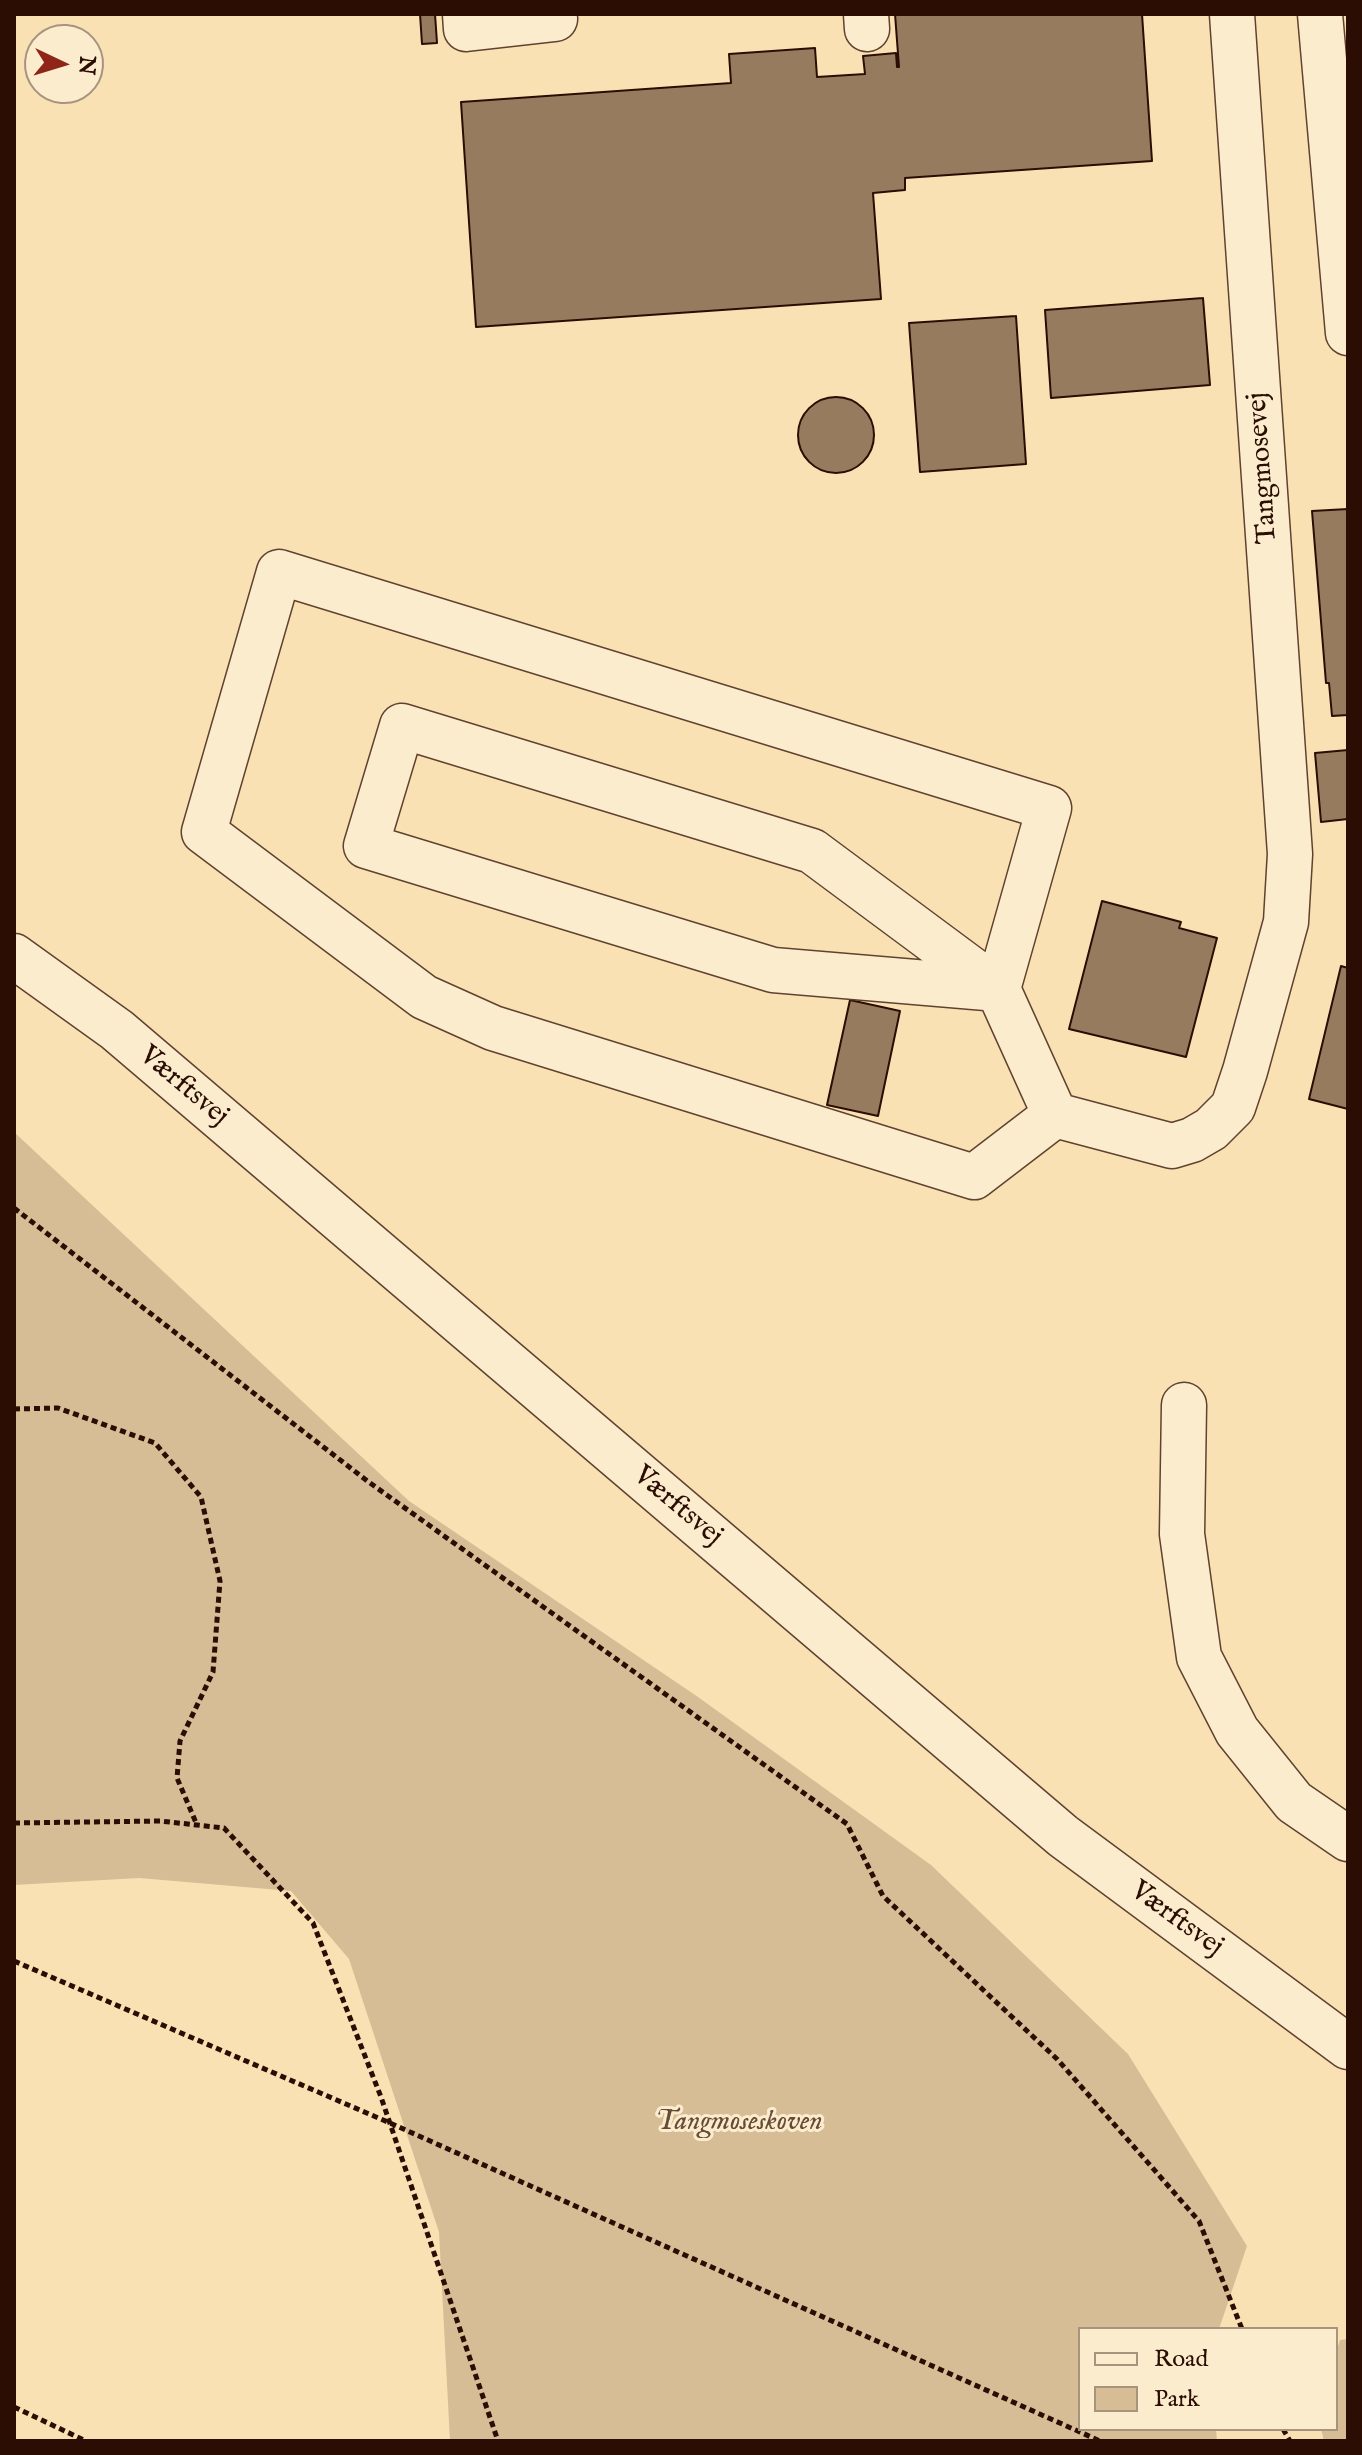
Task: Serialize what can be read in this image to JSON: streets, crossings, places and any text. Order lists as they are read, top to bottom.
{
  "streets": {
    "street": ["Tangmosevej", "Værftsvej"]
  },
  "parks": ["Tangmoseskoven"],
  "legend": ["Road", "Park"],
  "north": "right"
}
